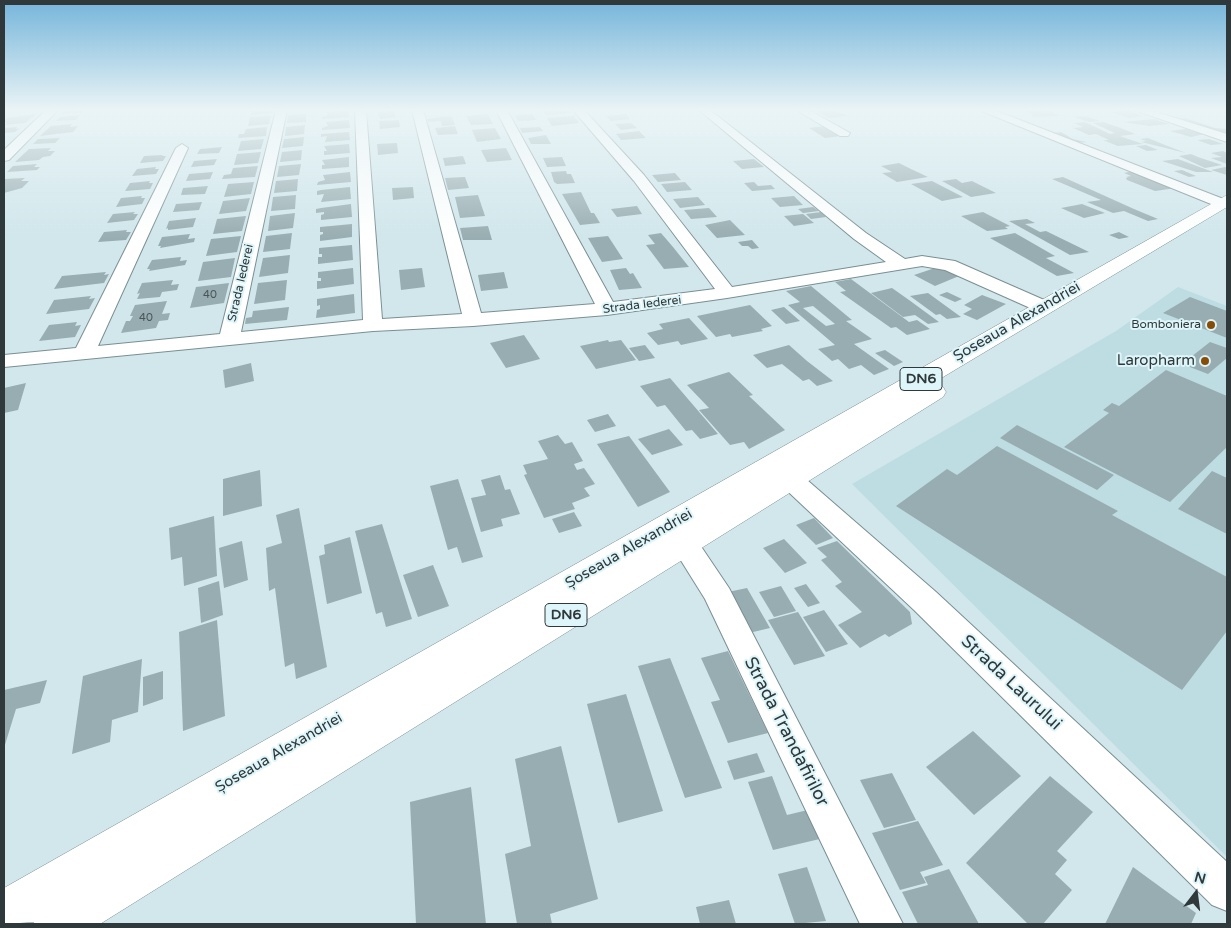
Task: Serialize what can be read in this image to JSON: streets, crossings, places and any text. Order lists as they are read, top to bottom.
{
  "streets": {
    "highway": ["Șoseaua Alexandriei", "DN6"],
    "street": ["Strada Iederei", "Strada Laurului", "Strada Trandafirilor"]
  },
  "crossings": [
    ["Strada Iederei", "Șoseaua Alexandriei"],
    ["Șoseaua Alexandriei", "Strada Laurului"],
    ["Șoseaua Alexandriei", "Strada Trandafirilor"]
  ],
  "places": ["Bomboniera", "Laropharm"],
  "house_numbers": ["40", "40"],
  "north": "top"
}
